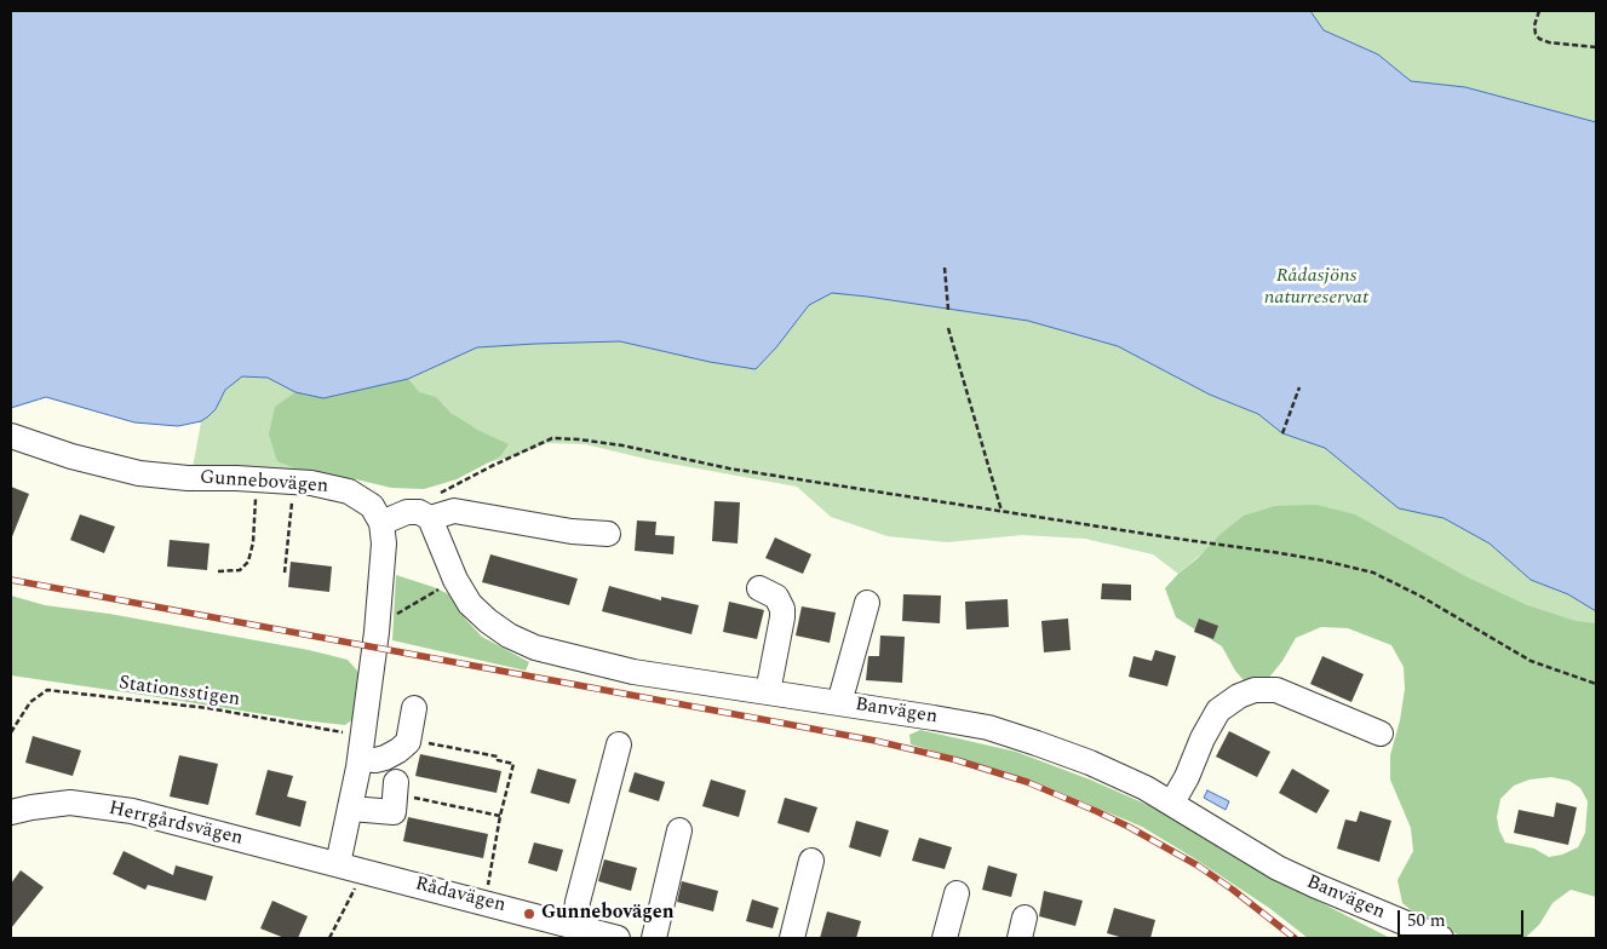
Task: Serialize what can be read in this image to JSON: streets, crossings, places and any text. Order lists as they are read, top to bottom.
{
  "streets": {
    "street": [
      "Gunnebovägen",
      "Banvägen",
      "Herrgårdsvägen",
      "Rådavägen"
    ],
    "path": ["Stationsstigen"]
  },
  "crossings": [
    ["Herrgårdsvägen", "Rådavägen"]
  ],
  "parks": ["Rådasjöns naturreservat"],
  "places": ["Gunnebovägen"],
  "scale_bar": "50 m"
}
